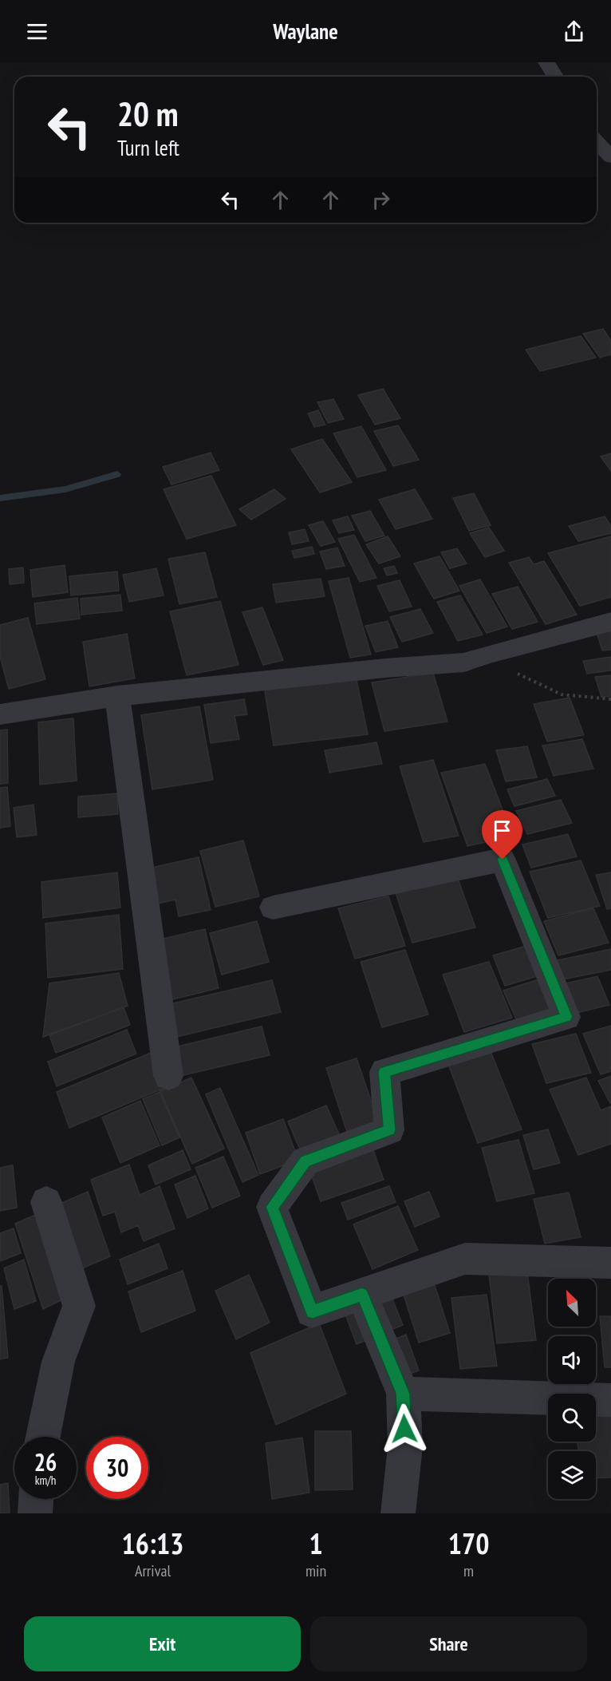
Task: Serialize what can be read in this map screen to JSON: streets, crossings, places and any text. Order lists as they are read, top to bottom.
{
  "north": "top left",
  "page": {
    "header": "Waylane",
    "turn": ["20 m", "Turn left"],
    "speed": "26 km/h",
    "limit": "30",
    "eta": [
      "16:13",
      "Arrival",
      "1",
      "min",
      "170",
      "m"
    ],
    "buttons": ["Exit", "Share"]
  }
}
